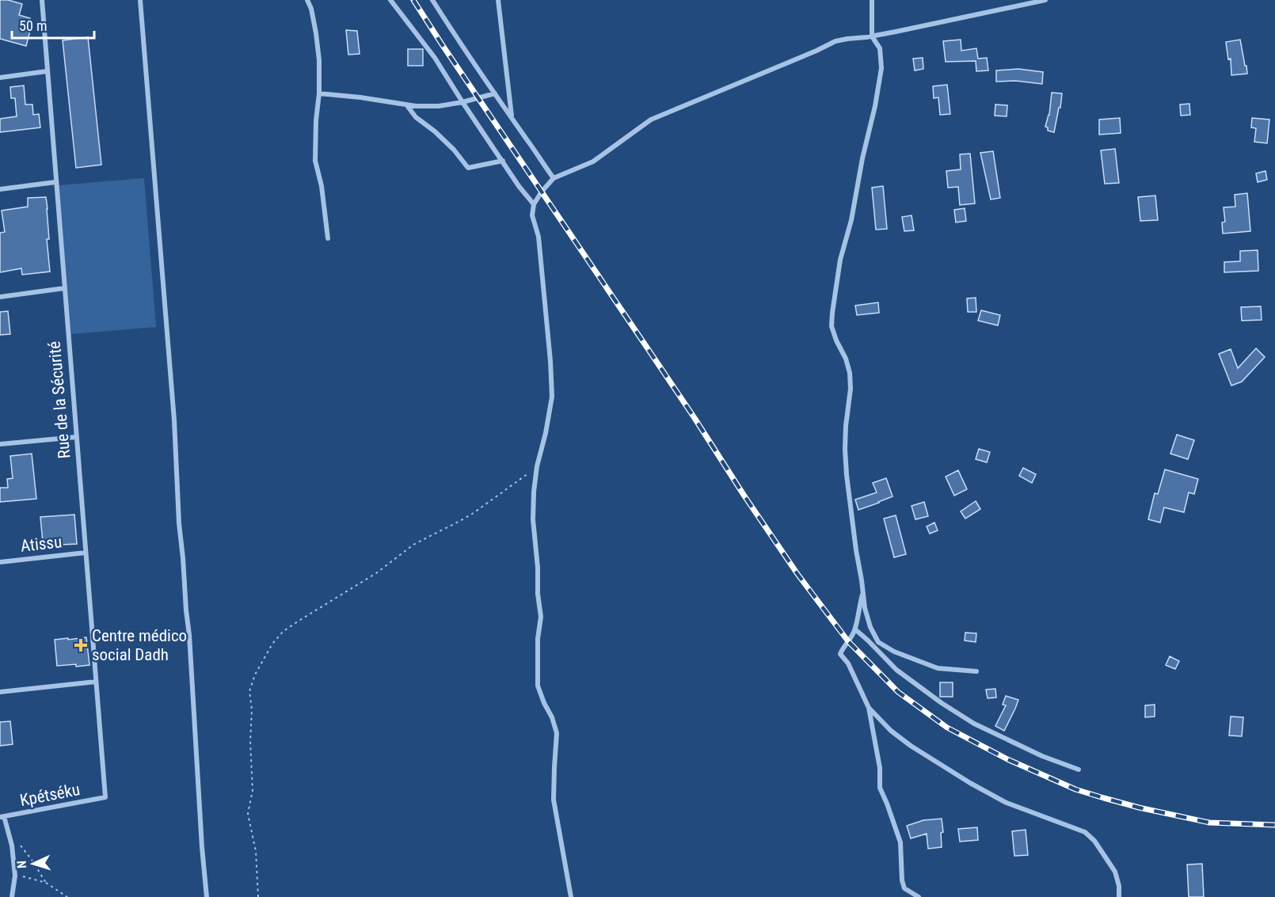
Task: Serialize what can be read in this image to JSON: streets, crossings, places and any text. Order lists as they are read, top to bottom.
{
  "streets": {
    "street": ["Rue de la Sécurité", "Atissu", "Kpétséku"]
  },
  "crossings": [
    ["Rue de la Sécurité", "Atissu"],
    ["Rue de la Sécurité", "Kpétséku"]
  ],
  "places": {
    "health": ["Centre médico social Dadh"]
  },
  "scale_bar": "50 m",
  "north": "left"
}
